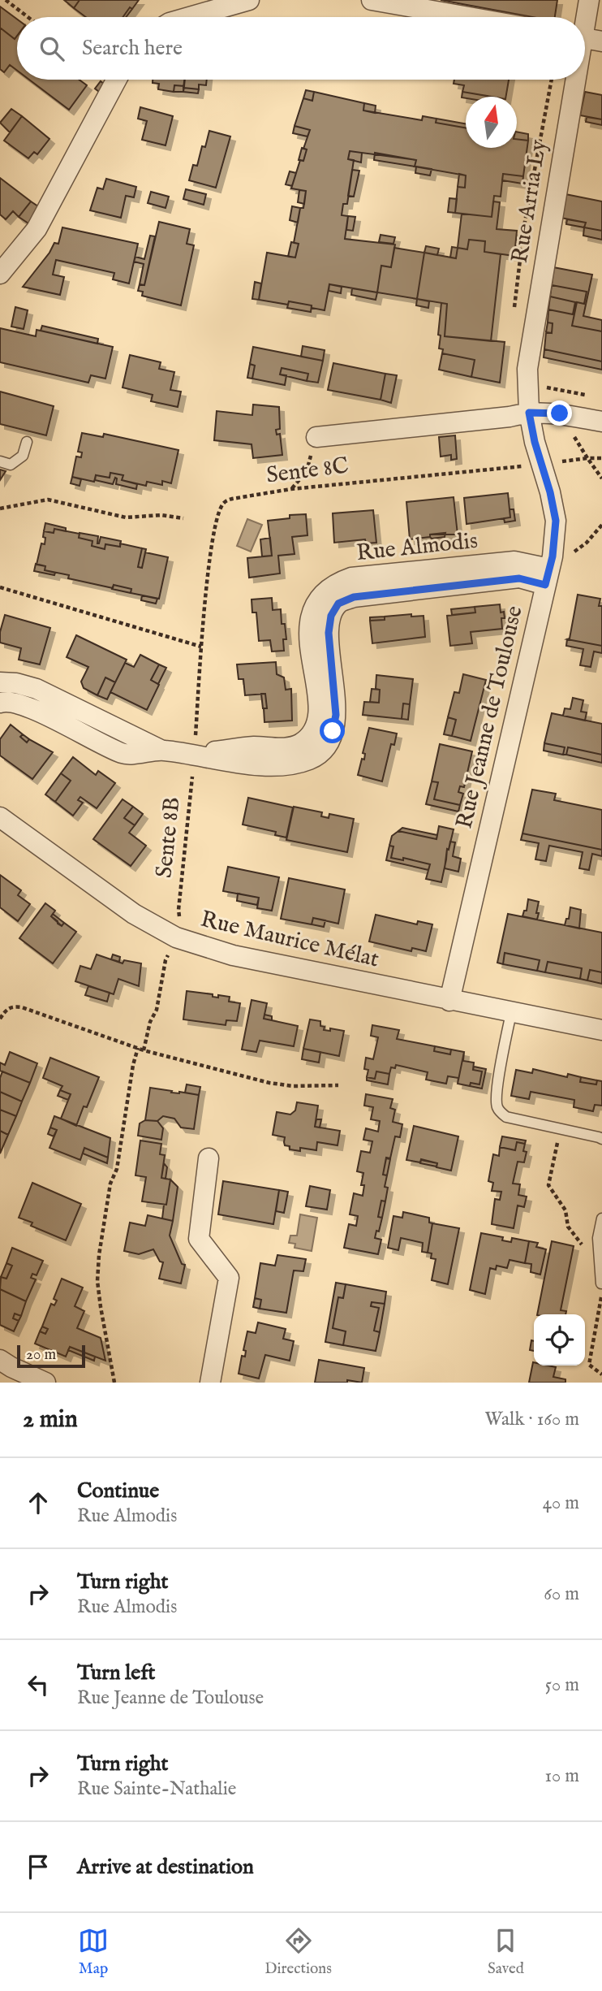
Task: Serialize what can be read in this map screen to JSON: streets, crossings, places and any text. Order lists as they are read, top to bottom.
{
  "streets": {
    "street": [
      "Rue Arria Ly",
      "Rue Almodis",
      "Rue Jeanne de Toulouse",
      "Rue Maurice Mélat"
    ],
    "path": ["Sente 8C", "Sente 8B"]
  },
  "crossings": [
    ["Rue Arria Ly", "Rue Jeanne de Toulouse"],
    ["Sente 8C", "Rue Almodis"],
    ["Sente 8C", "Rue Jeanne de Toulouse"],
    ["Sente 8C", "Sente 8B"],
    ["Rue Almodis", "Rue Jeanne de Toulouse"],
    ["Rue Almodis", "Sente 8B"],
    ["Rue Jeanne de Toulouse", "Rue Maurice Mélat"]
  ],
  "scale_bar": "20 m",
  "north": "top",
  "page": {
    "search": "Search here",
    "scale": "20 m",
    "heading": ["2 min", "Walk · 160 m"],
    "list": [
      ["Continue", "Rue Almodis", "40 m"],
      ["Turn right", "Rue Almodis", "60 m"],
      ["Turn left", "Rue Jeanne de Toulouse", "50 m"],
      ["Turn right", "Rue Sainte-Nathalie", "10 m"],
      "Arrive at destination"
    ],
    "nav": ["Map", "Directions", "Saved"]
  }
}
